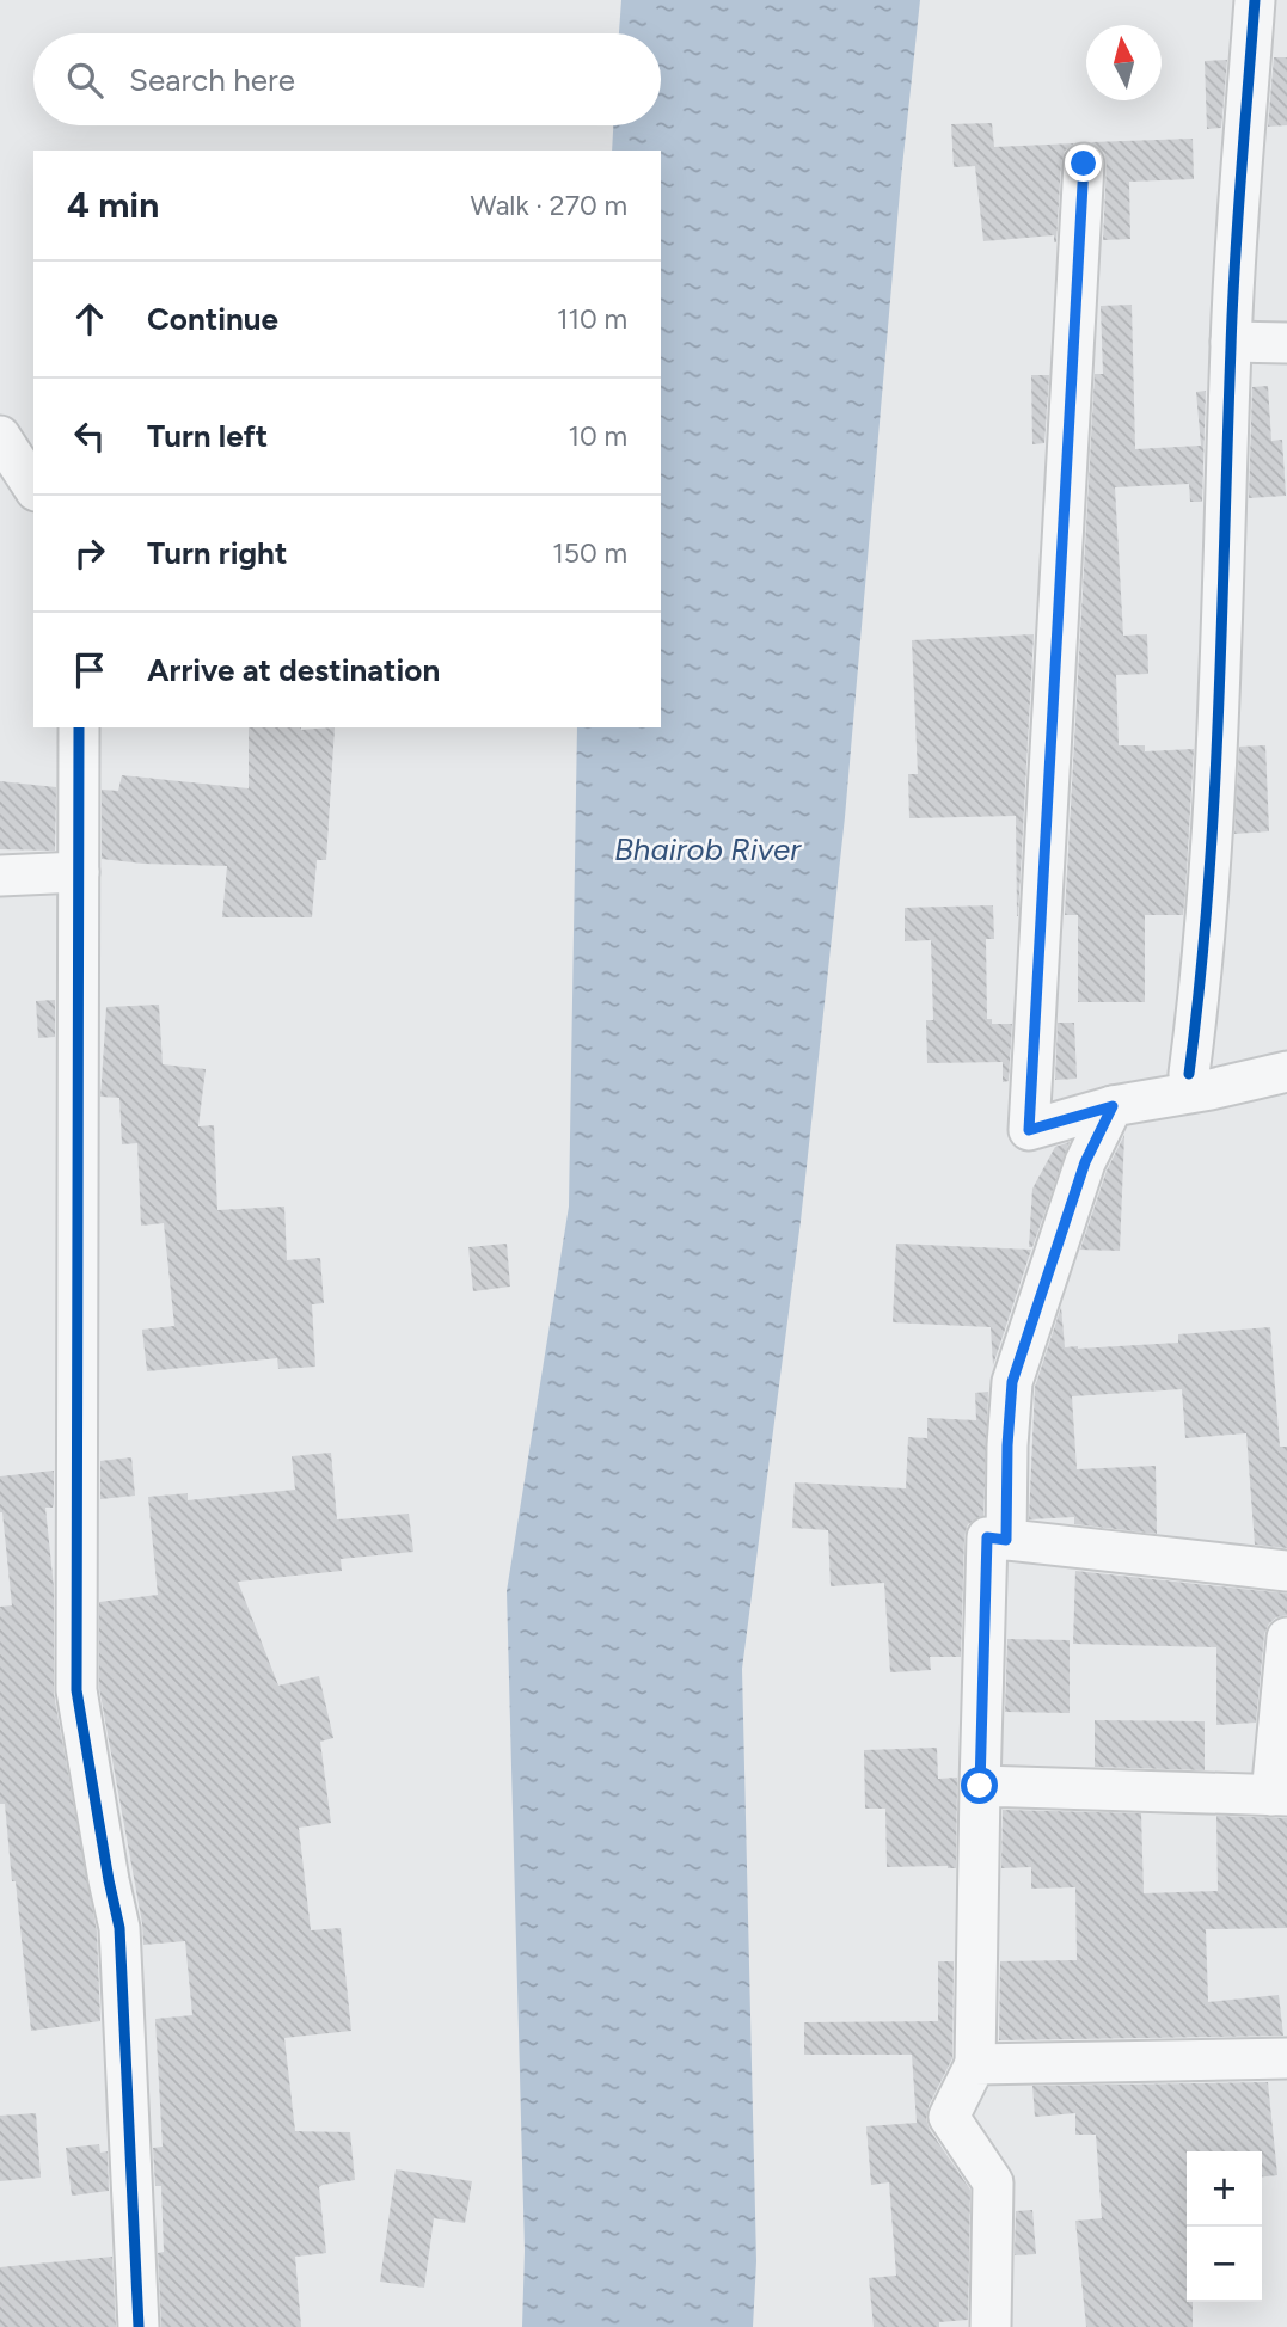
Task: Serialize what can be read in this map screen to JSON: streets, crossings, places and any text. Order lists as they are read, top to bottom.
{
  "water": ["Bhairob River"],
  "north": "top",
  "page": {
    "search": "Search here",
    "heading": ["4 min", "Walk · 270 m"],
    "list": [
      ["Continue", "110 m"],
      ["Turn left", "10 m"],
      ["Turn right", "150 m"],
      "Arrive at destination"
    ],
    "map_buttons": ["+", "−"]
  }
}
